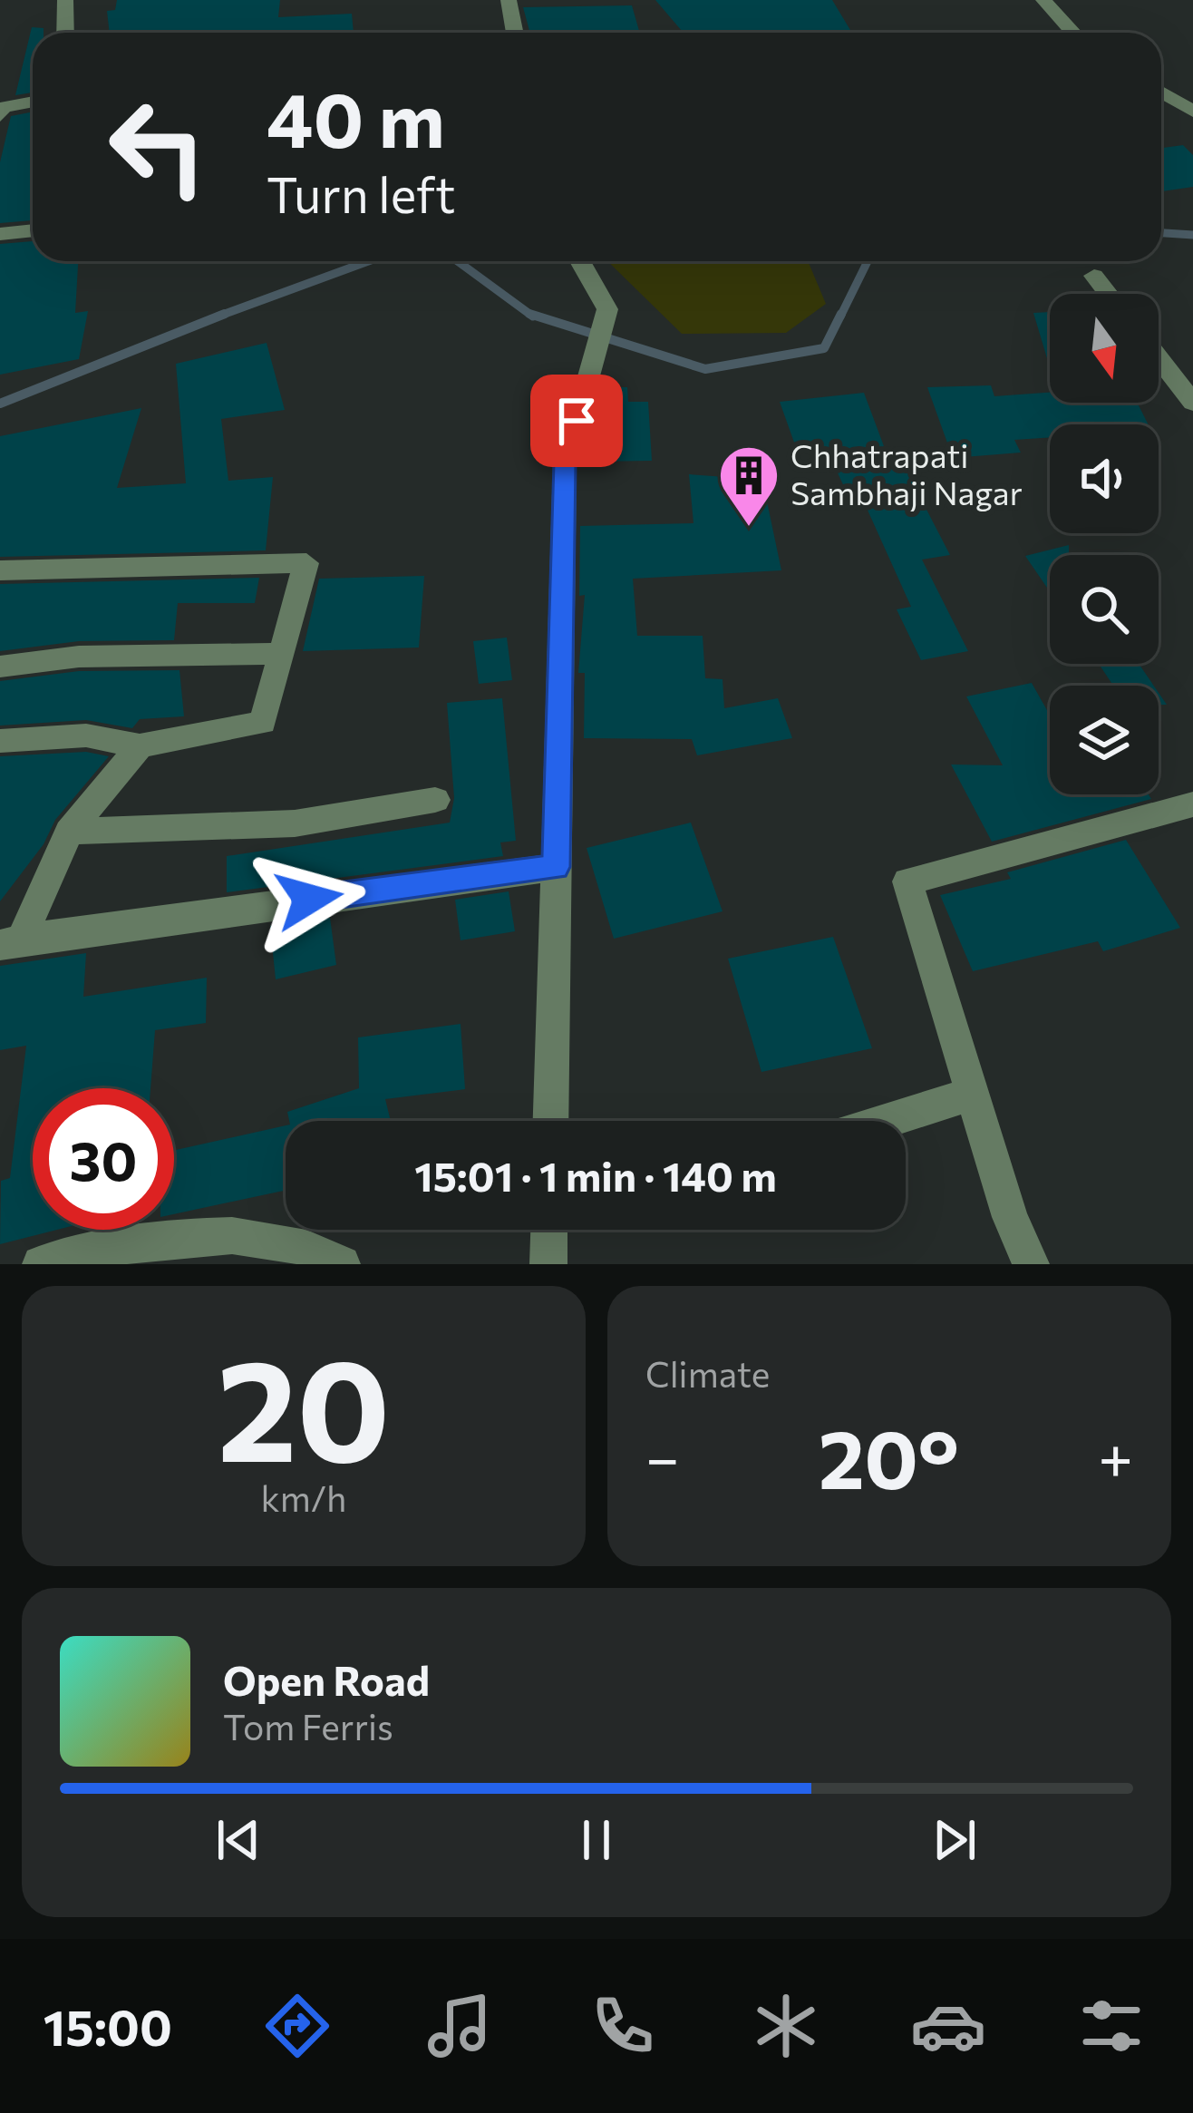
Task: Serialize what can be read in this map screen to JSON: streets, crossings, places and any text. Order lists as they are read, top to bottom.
{
  "places": {
    "building": ["Chhatrapati Sambhaji Nagar"]
  },
  "north": "bottom",
  "page": {
    "turn": ["40 m", "Turn left"],
    "limit": "30",
    "trip": "15:01 · 1 min · 140 m",
    "tile": [
      ["20", "km/h"],
      "Climate"
    ],
    "heat": ["−", "20°", "+"],
    "song": ["Open Road", "Tom Ferris"],
    "tabs": "15:00"
  }
}
